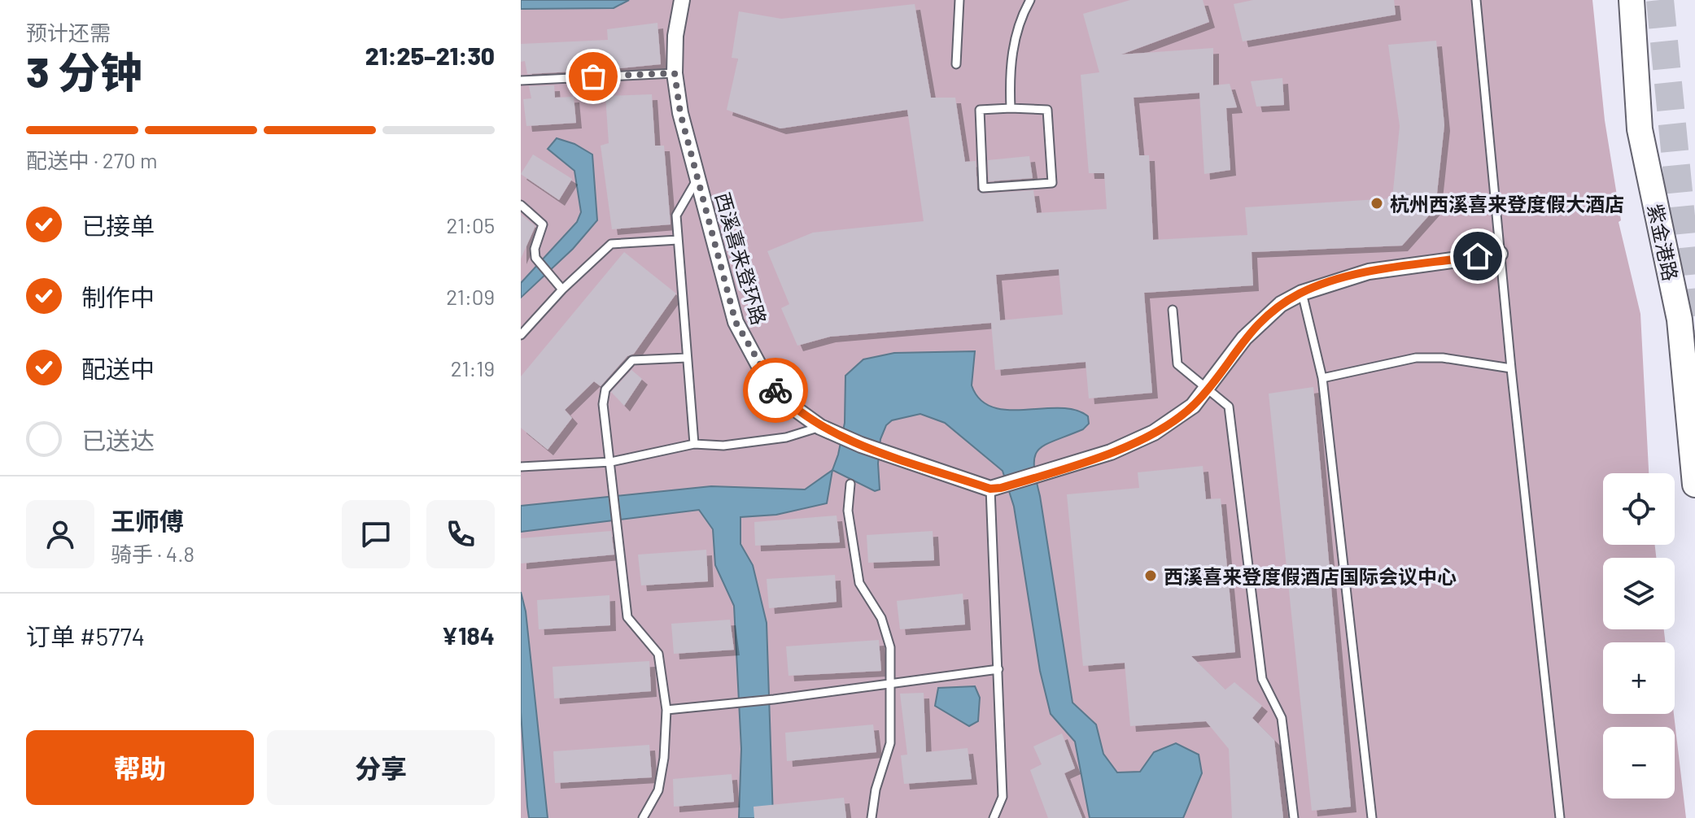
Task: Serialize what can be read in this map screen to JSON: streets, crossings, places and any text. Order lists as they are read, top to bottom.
{
  "streets": {
    "main road": ["紫金港路"],
    "street": ["西溪喜来登环路"]
  },
  "places": ["杭州西溪喜来登度假大酒店", "西溪喜来登度假酒店国际会议中心"],
  "page": {
    "heading": ["3 分钟", "预计还需", "21:25–21:30"],
    "panel": [
      "王师傅",
      "骑手 · 4.8",
      "订单 #5774",
      "¥184"
    ],
    "bar": "配送中 · 270 m",
    "list": [
      ["已接单", "21:05"],
      ["制作中", "21:09"],
      ["配送中", "21:19"],
      "已送达"
    ],
    "map_buttons": ["+", "−"],
    "buttons": ["帮助", "分享"]
  }
}
